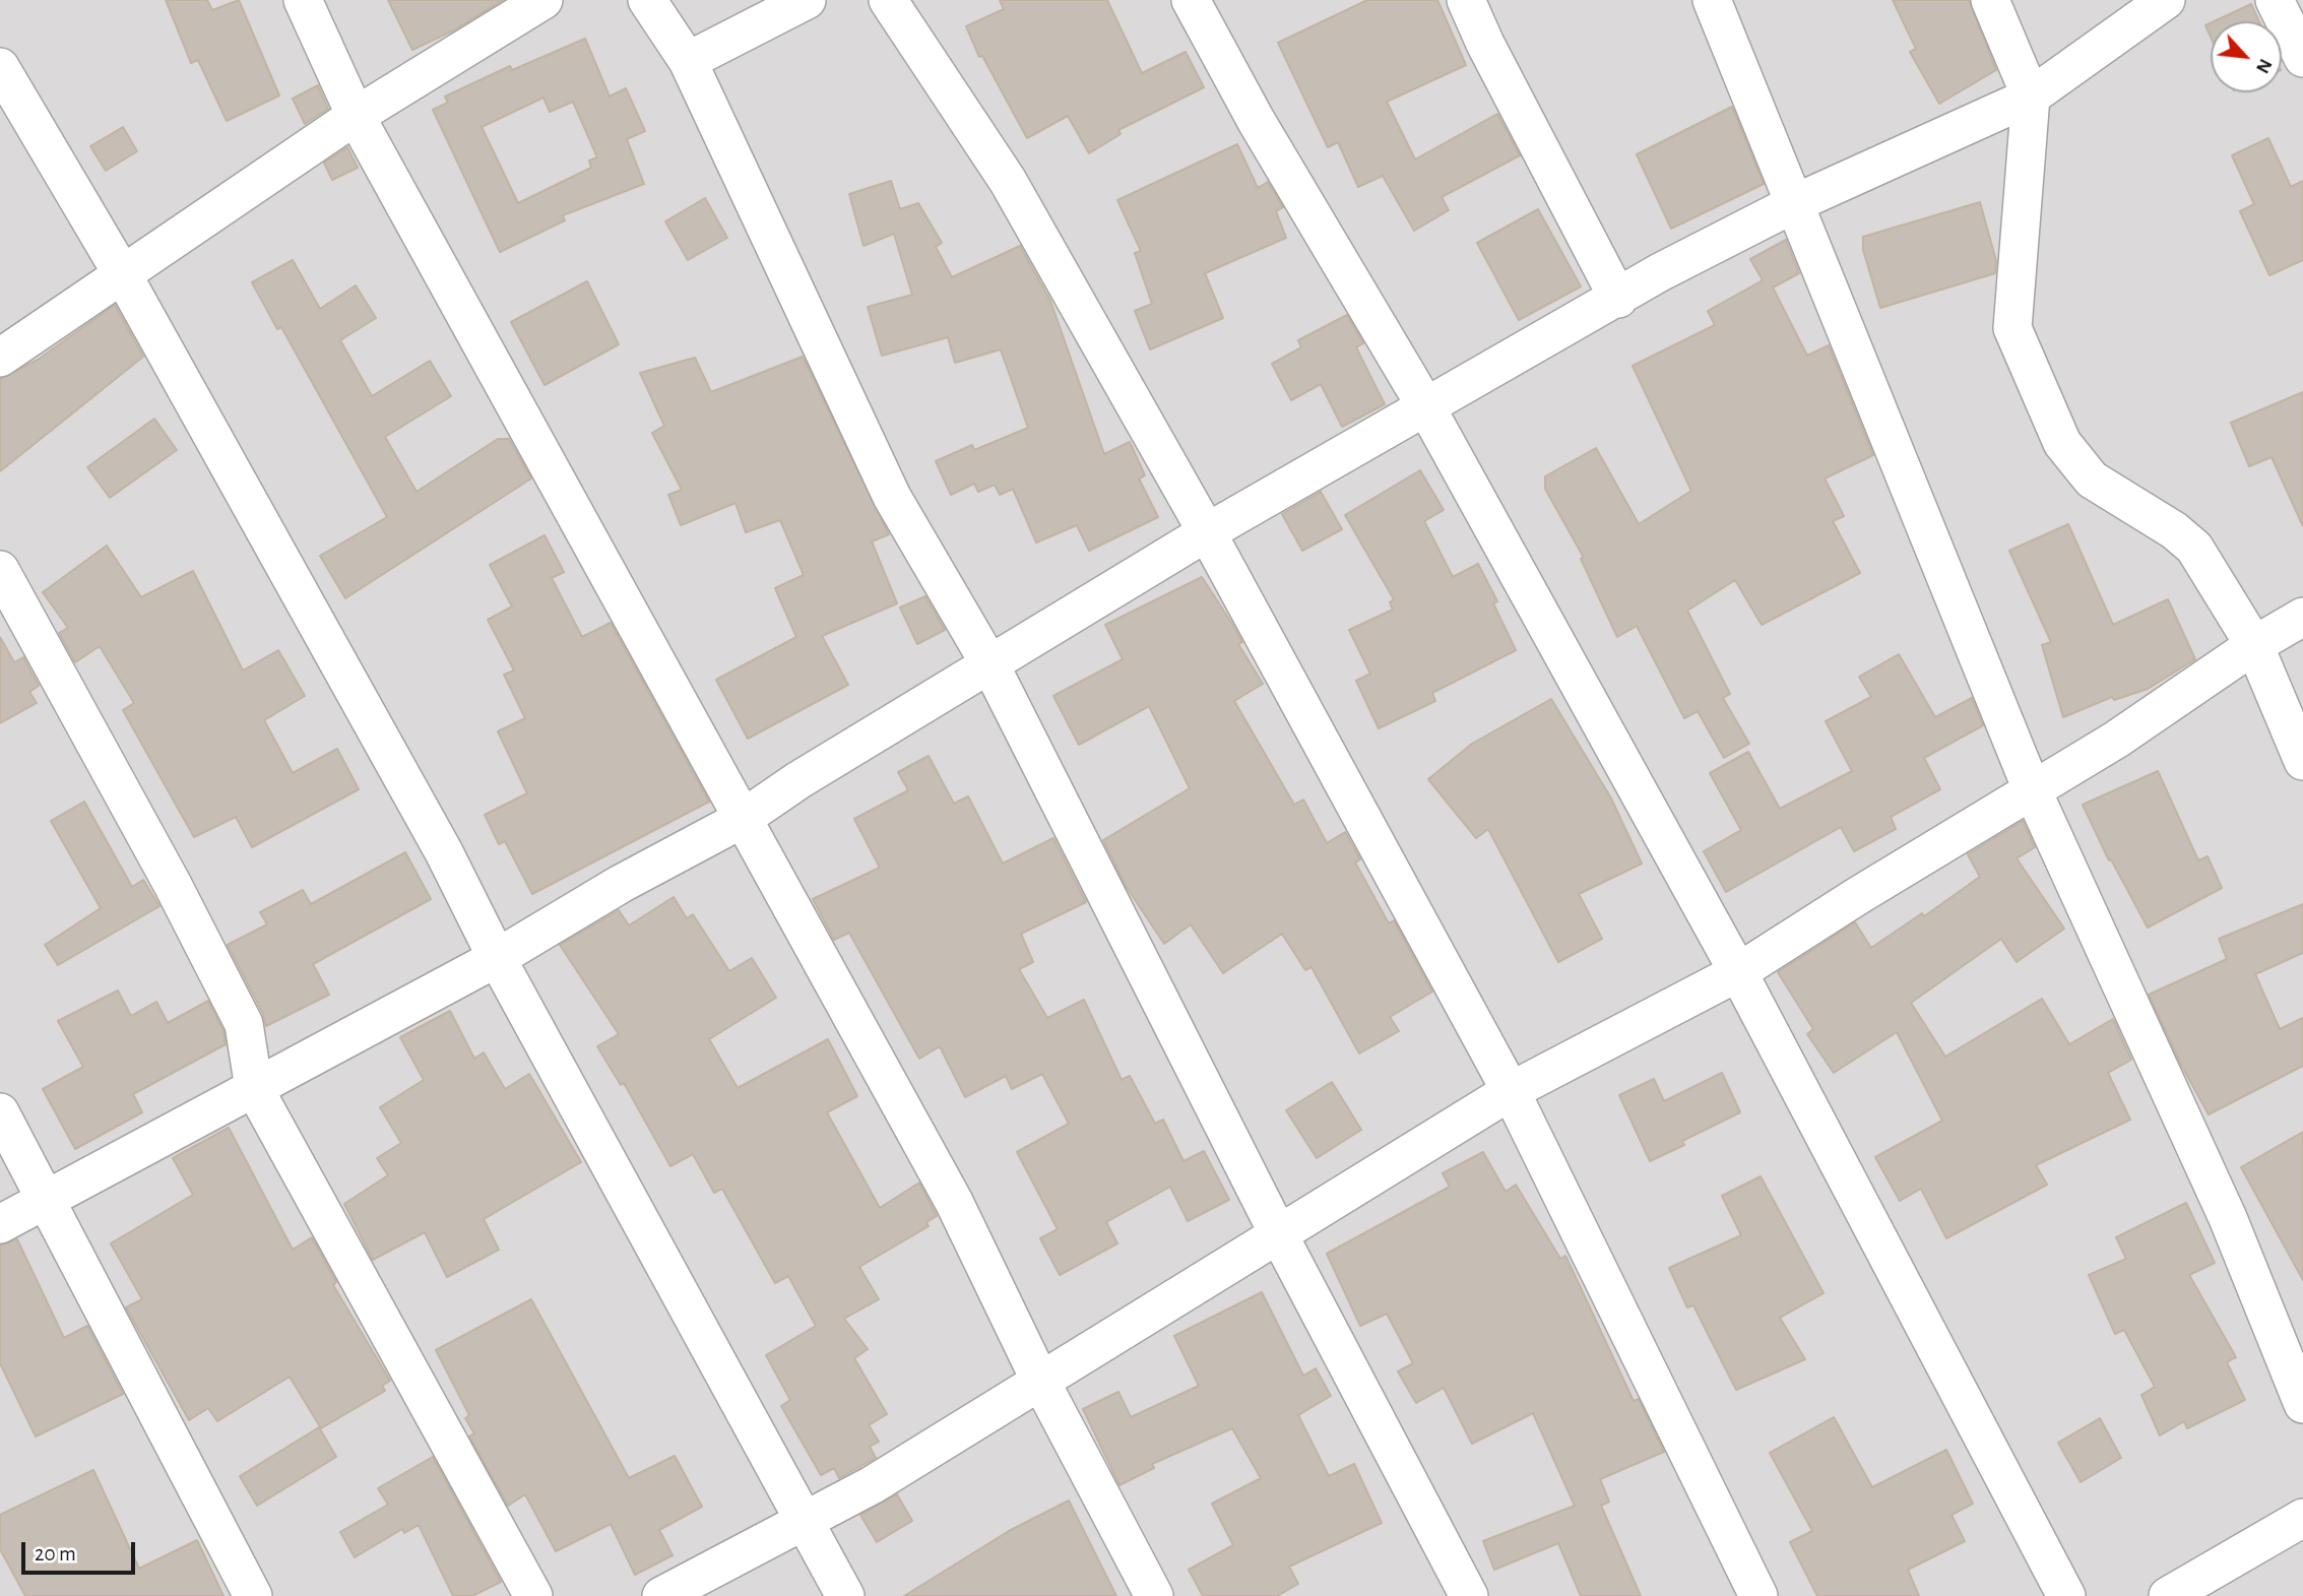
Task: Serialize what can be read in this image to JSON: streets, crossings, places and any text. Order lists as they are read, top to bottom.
{
  "scale_bar": "20 m",
  "north": "bottom right"
}
